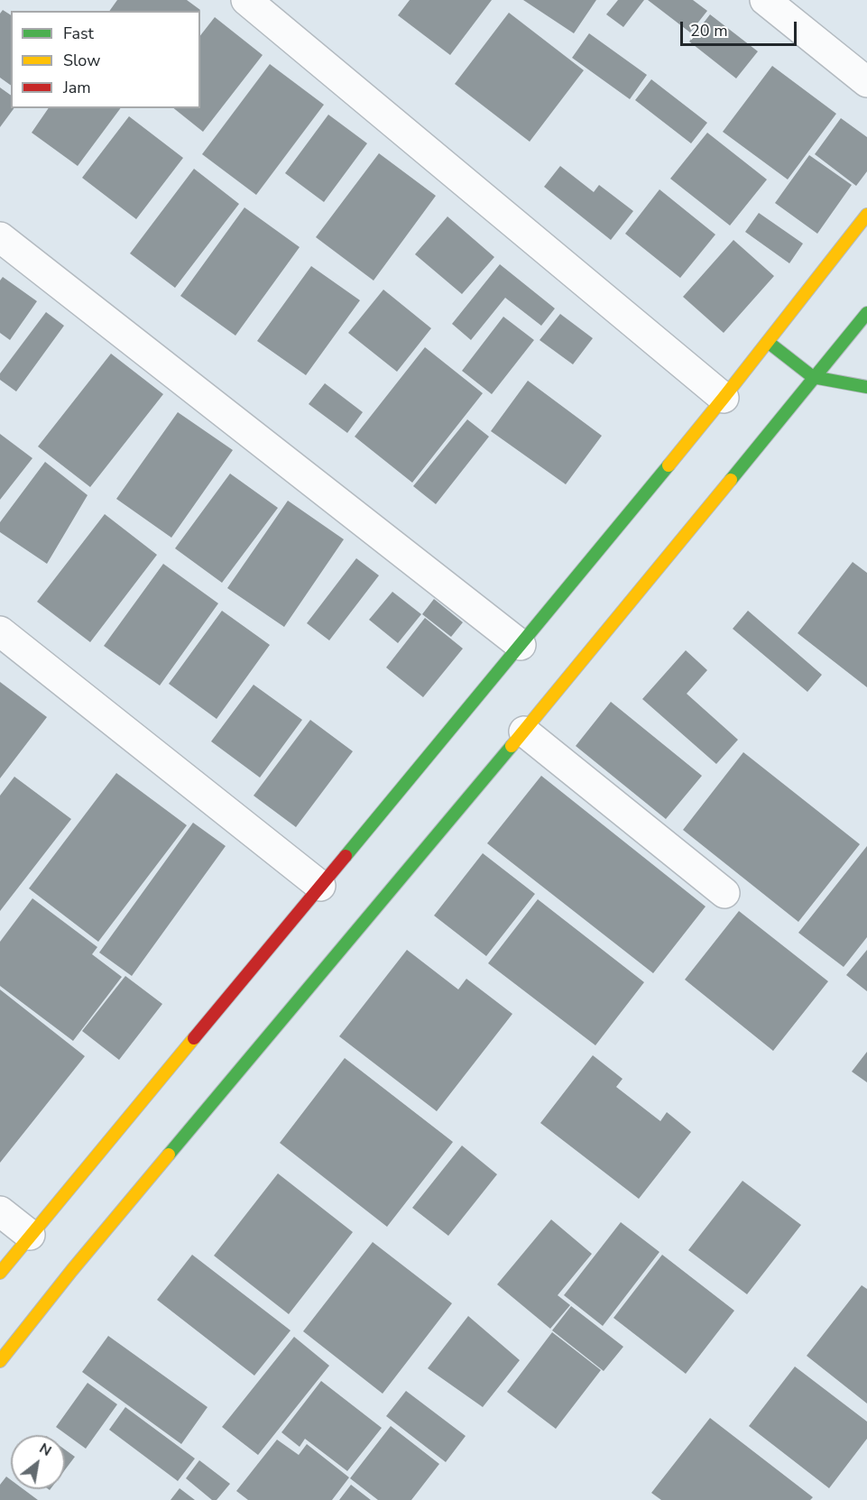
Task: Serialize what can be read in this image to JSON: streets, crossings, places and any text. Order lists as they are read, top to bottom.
{
  "legend": ["Fast", "Slow", "Jam"],
  "scale_bar": "20 m",
  "north": "top right"
}
